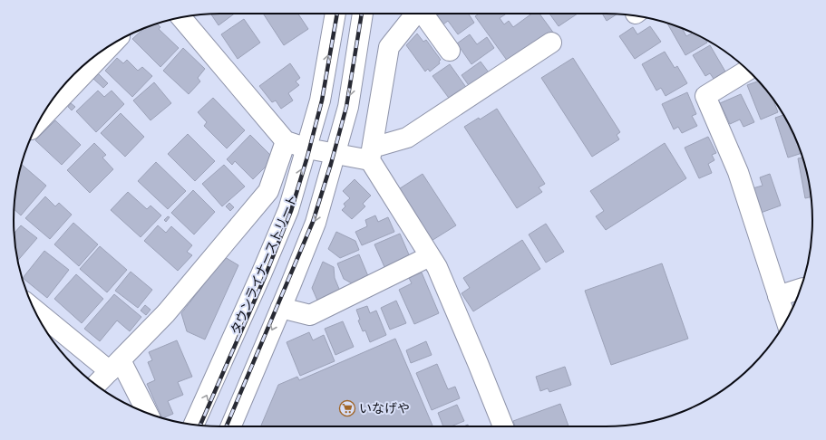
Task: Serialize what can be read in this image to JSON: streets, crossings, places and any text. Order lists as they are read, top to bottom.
{
  "streets": {
    "street": ["タウンライナーストリート"]
  },
  "places": {
    "supermarket": ["いなげや"]
  }
}
